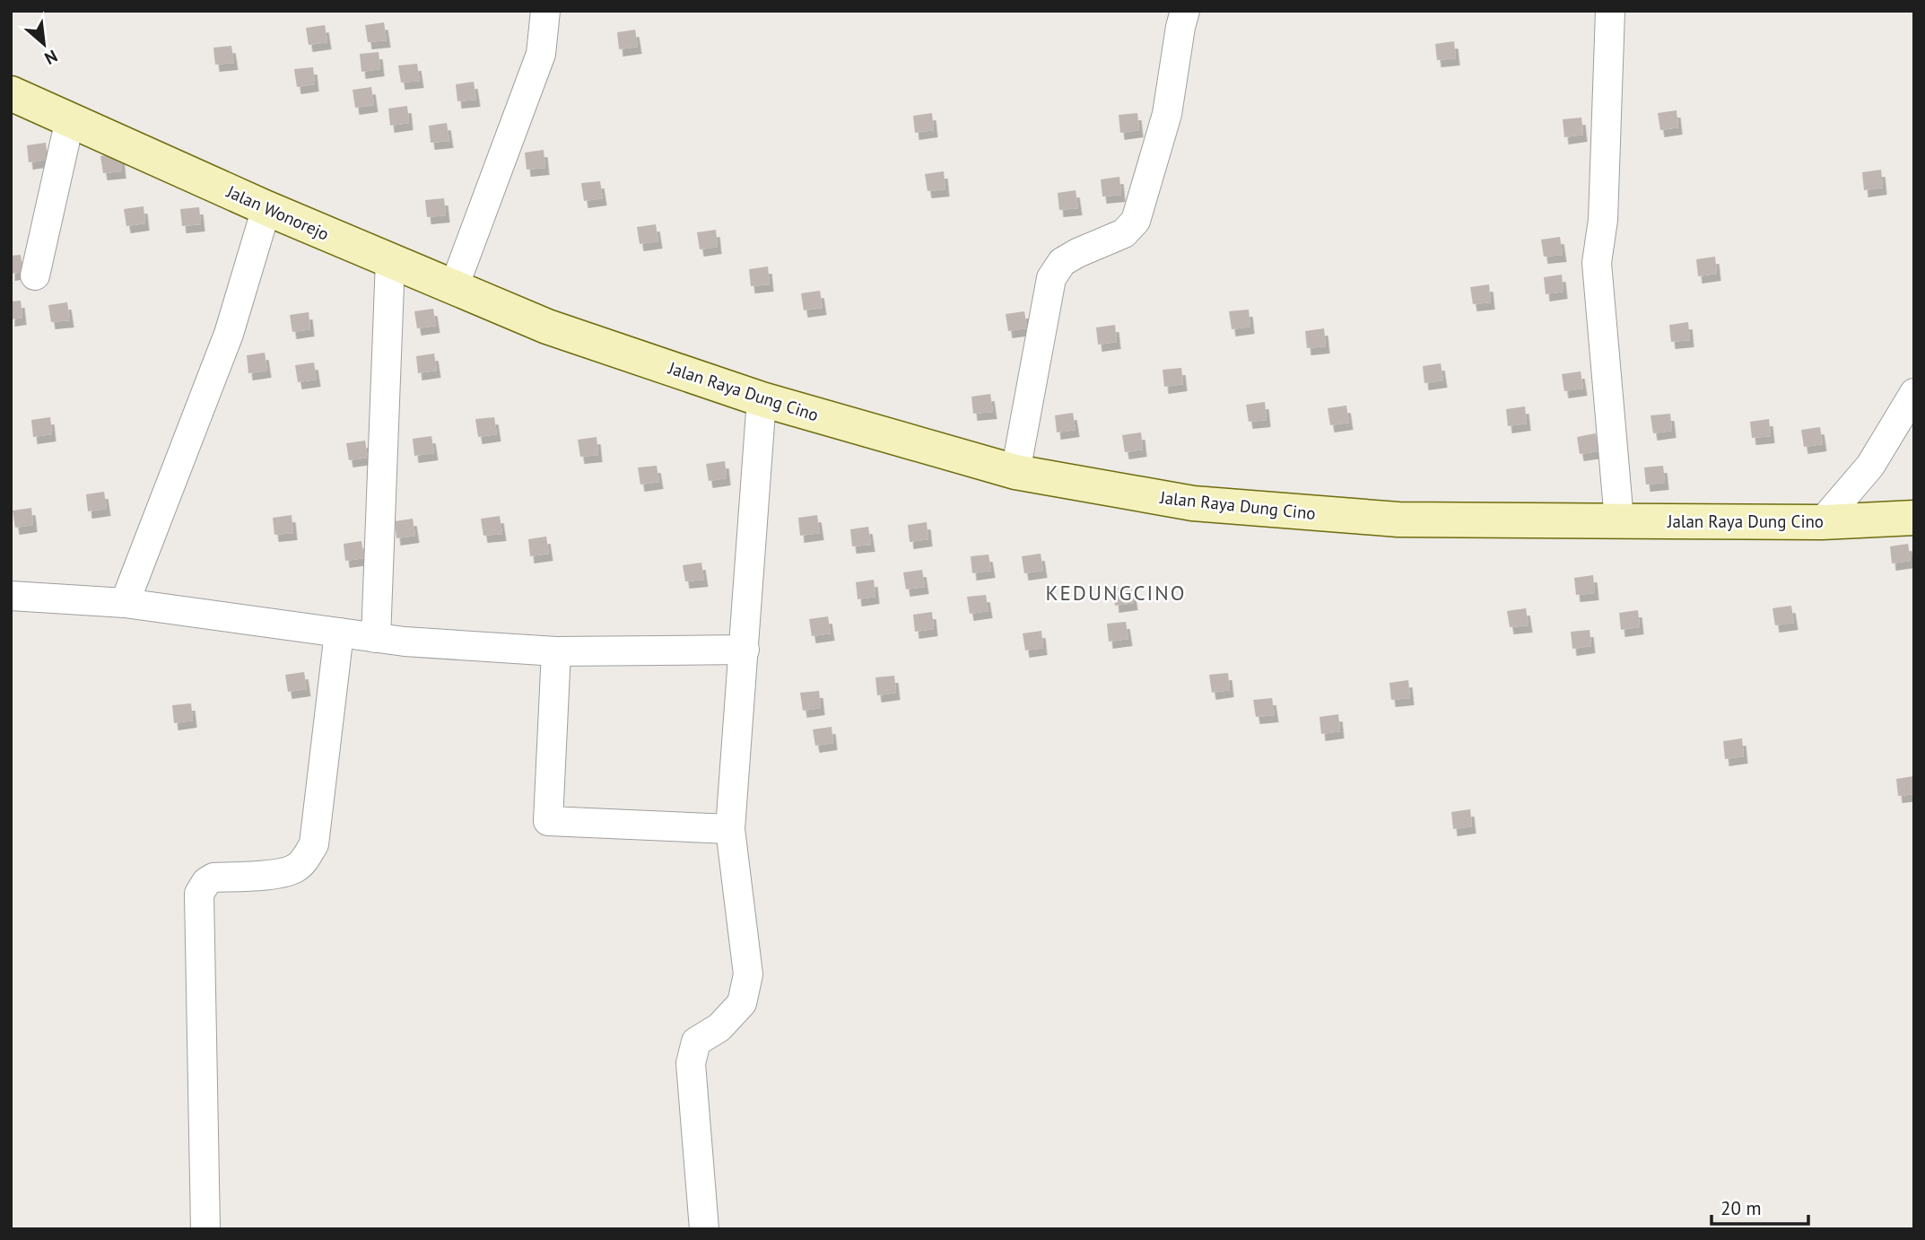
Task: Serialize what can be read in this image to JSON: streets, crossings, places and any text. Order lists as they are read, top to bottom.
{
  "streets": {
    "street": ["Jalan Wonorejo", "Jalan Raya Dung Cino"]
  },
  "crossings": [
    ["Jalan Wonorejo", "Jalan Raya Dung Cino"]
  ],
  "districts": ["KEDUNGCINO"],
  "scale_bar": "20 m",
  "north": "bottom right"
}
